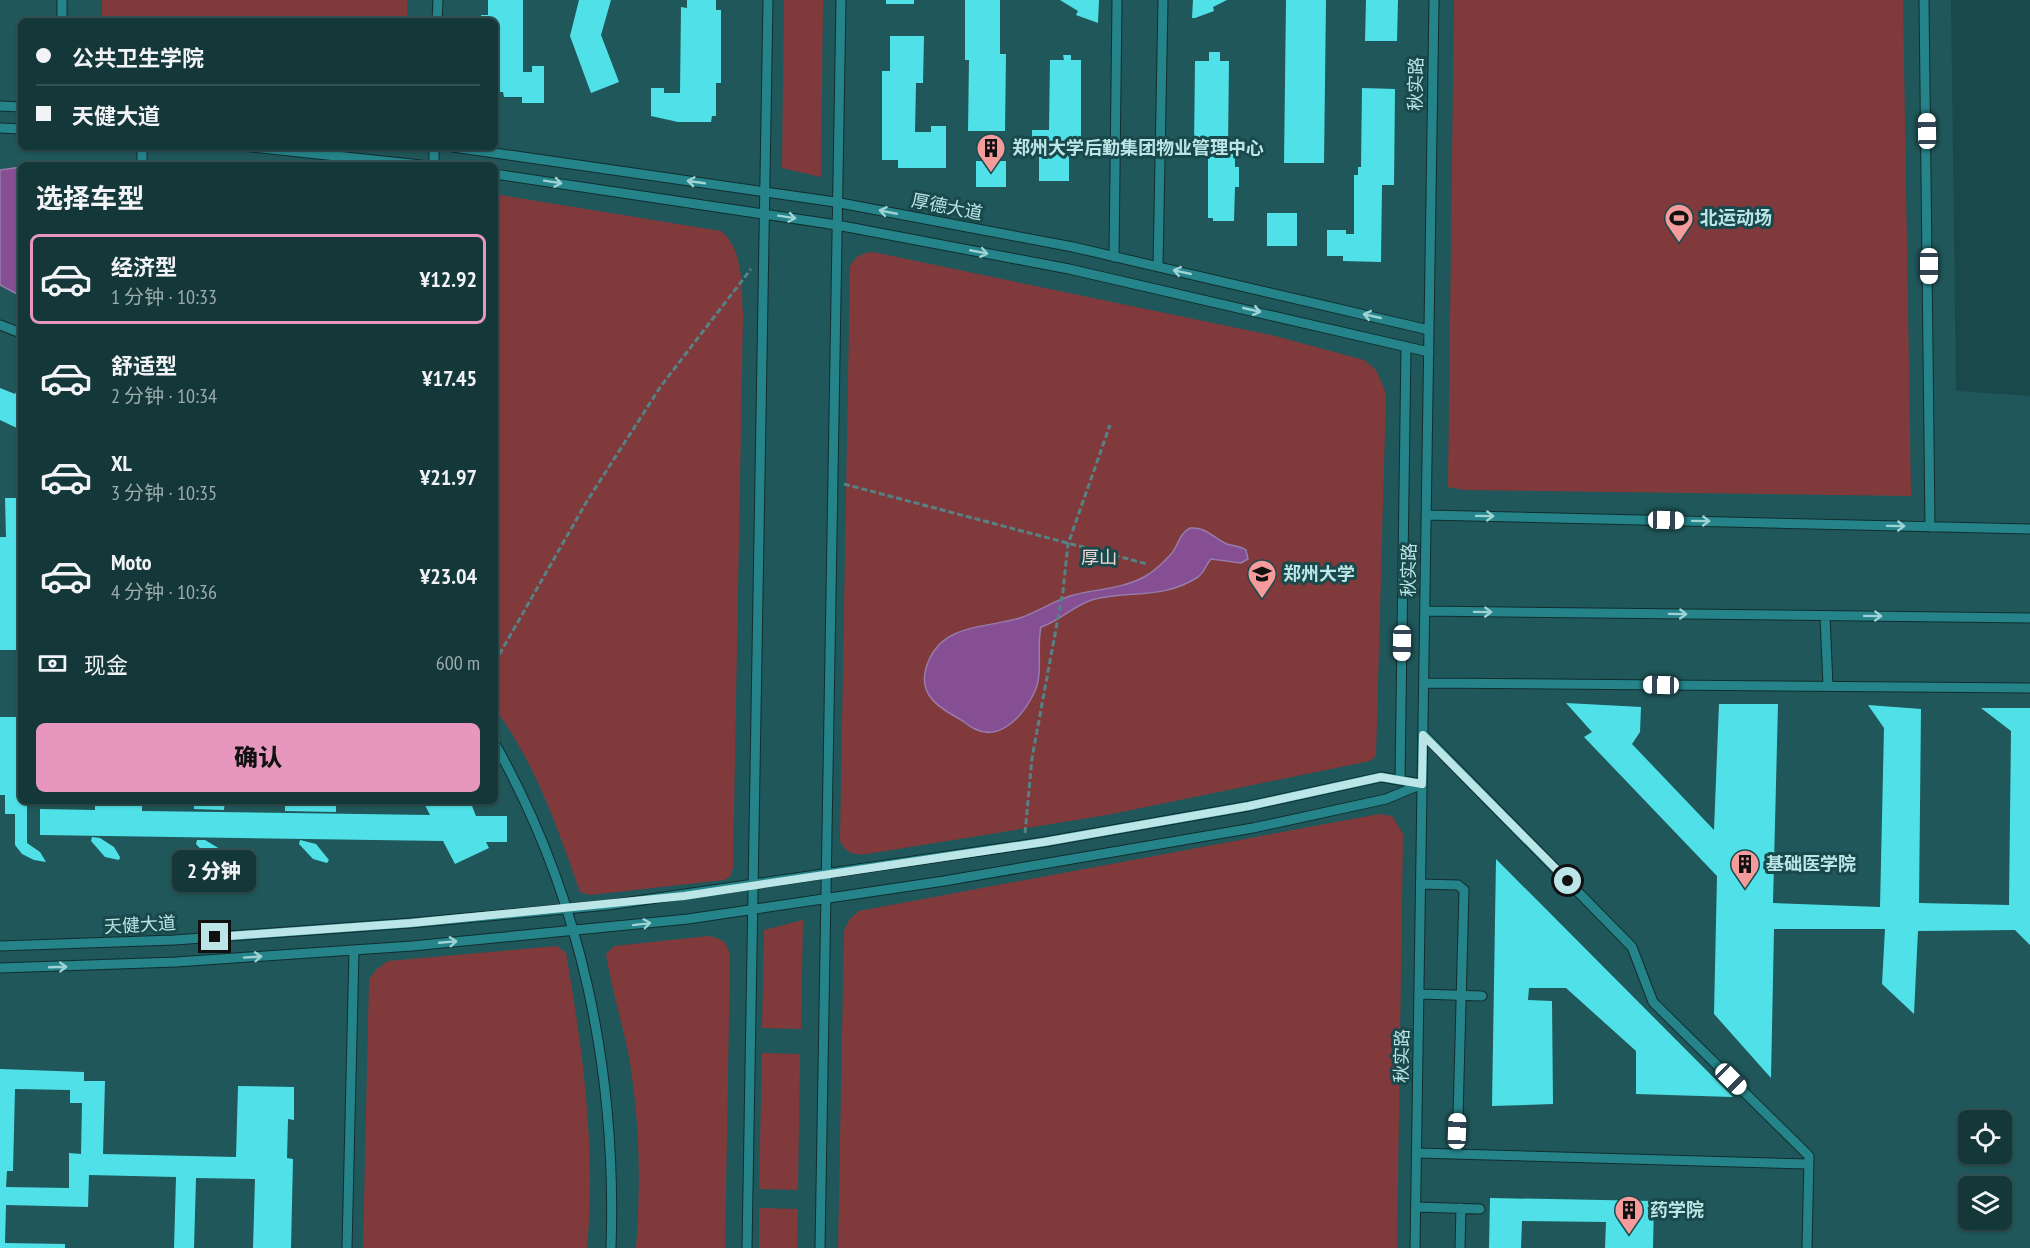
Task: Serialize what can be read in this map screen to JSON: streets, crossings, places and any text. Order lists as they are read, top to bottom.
{
  "streets": {
    "lane": ["秋实路", "厚德大道", "天健大道"]
  },
  "crossings": [
    ["秋实路", "厚德大道"],
    ["秋实路", "天健大道"]
  ],
  "parks": ["厚山"],
  "places": {
    "building": ["郑州大学后勤集团物业管理中心", "基础医学院", "药学院"],
    "sports": ["北运动场"],
    "school or university": ["郑州大学"]
  },
  "page": {
    "banner": ["公共卫生学院", "天健大道"],
    "heading": "选择车型",
    "list": [
      {
        "name": "经济型",
        "note": "1 分钟 · 10:33",
        "value": "¥12.92"
      },
      {
        "name": "舒适型",
        "note": "2 分钟 · 10:34",
        "value": "¥17.45"
      },
      {
        "name": "XL",
        "note": "3 分钟 · 10:35",
        "value": "¥21.97"
      },
      {
        "name": "Moto",
        "note": "4 分钟 · 10:36",
        "value": "¥23.04"
      }
    ],
    "pay": ["现金", "600 m"],
    "buttons": "确认",
    "bubble": "2 分钟"
  }
}
